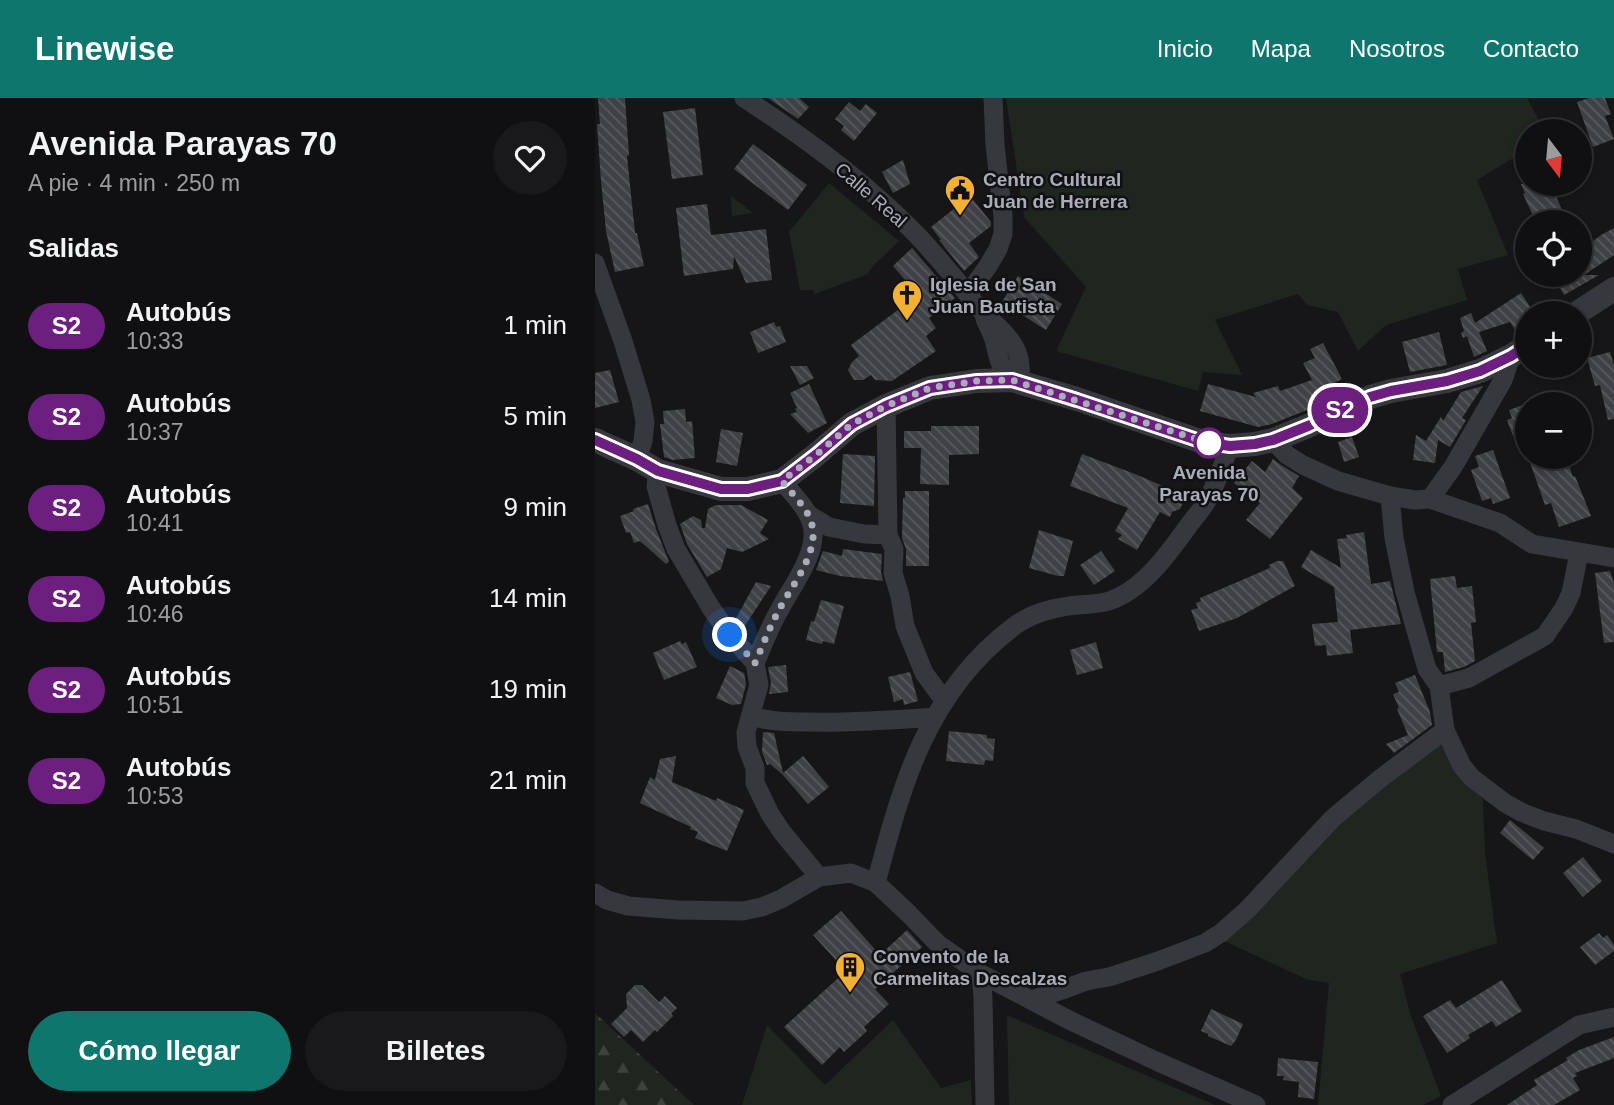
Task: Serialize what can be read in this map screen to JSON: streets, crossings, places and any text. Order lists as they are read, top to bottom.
{
  "streets": {
    "street": ["Calle Real"]
  },
  "places": {
    "public building": ["Centro Cultural Juan de Herrera"],
    "church": ["Iglesia de San Juan Bautista"],
    "other": ["Avenida Parayas 70"],
    "building": ["Convento de la Carmelitas Descalzas"]
  },
  "lines": ["bus line S2"],
  "north": "bottom",
  "page": {
    "header": "Linewise",
    "nav": [
      "Inicio",
      "Mapa",
      "Nosotros",
      "Contacto"
    ],
    "heading": [
      ["Avenida Parayas 70", "A pie · 4 min · 250 m"],
      "Salidas"
    ],
    "on_map": "S2",
    "map_buttons": ["+", "−"],
    "list": [
      {
        "mark": "S2",
        "name": "Autobús",
        "note": "10:33",
        "value": "1 min"
      },
      {
        "mark": "S2",
        "name": "Autobús",
        "note": "10:37",
        "value": "5 min"
      },
      {
        "mark": "S2",
        "name": "Autobús",
        "note": "10:41",
        "value": "9 min"
      },
      {
        "mark": "S2",
        "name": "Autobús",
        "note": "10:46",
        "value": "14 min"
      },
      {
        "mark": "S2",
        "name": "Autobús",
        "note": "10:51",
        "value": "19 min"
      },
      {
        "mark": "S2",
        "name": "Autobús",
        "note": "10:53",
        "value": "21 min"
      }
    ],
    "buttons": ["Cómo llegar", "Billetes"]
  }
}
